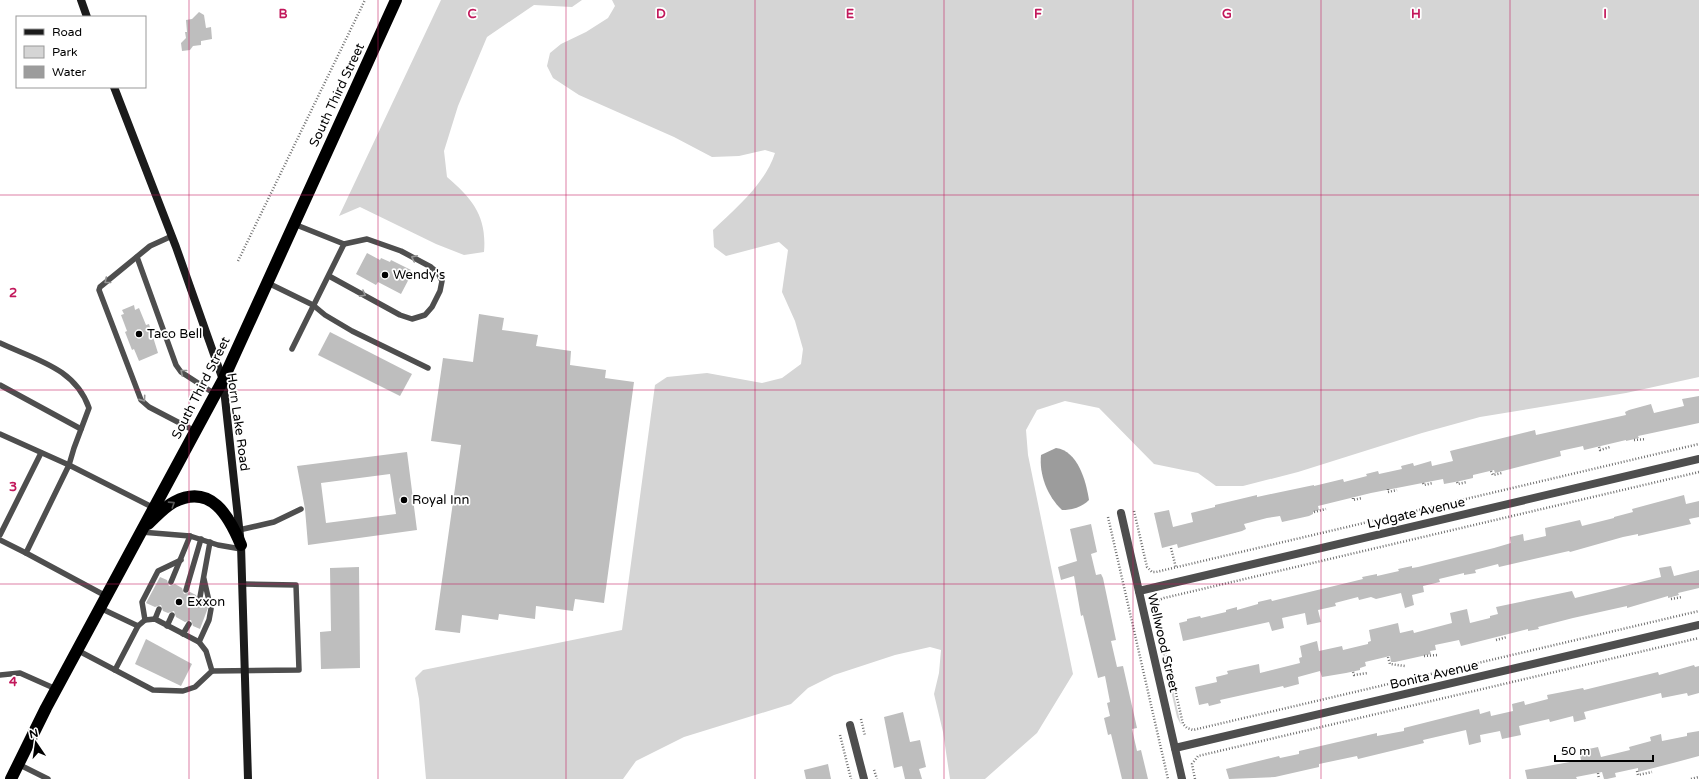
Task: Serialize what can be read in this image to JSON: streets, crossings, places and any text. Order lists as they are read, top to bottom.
{
  "streets": {
    "highway": ["South Third Street"],
    "main road": ["Horn Lake Road"],
    "street": ["Lydgate Avenue", "Wellwood Street", "Bonita Avenue"]
  },
  "crossings": [
    ["South Third Street", "Horn Lake Road"],
    ["Lydgate Avenue", "Wellwood Street"],
    ["Wellwood Street", "Bonita Avenue"]
  ],
  "places": [
    "Wendy's",
    "Taco Bell",
    "Royal Inn",
    "Exxon"
  ],
  "legend": ["Road", "Park", "Water"],
  "scale_bar": "50 m",
  "north": "top",
  "grid": {
    "columns": [
      "B",
      "C",
      "D",
      "E",
      "F",
      "G",
      "H",
      "I"
    ],
    "rows": ["2", "3", "4"]
  }
}
